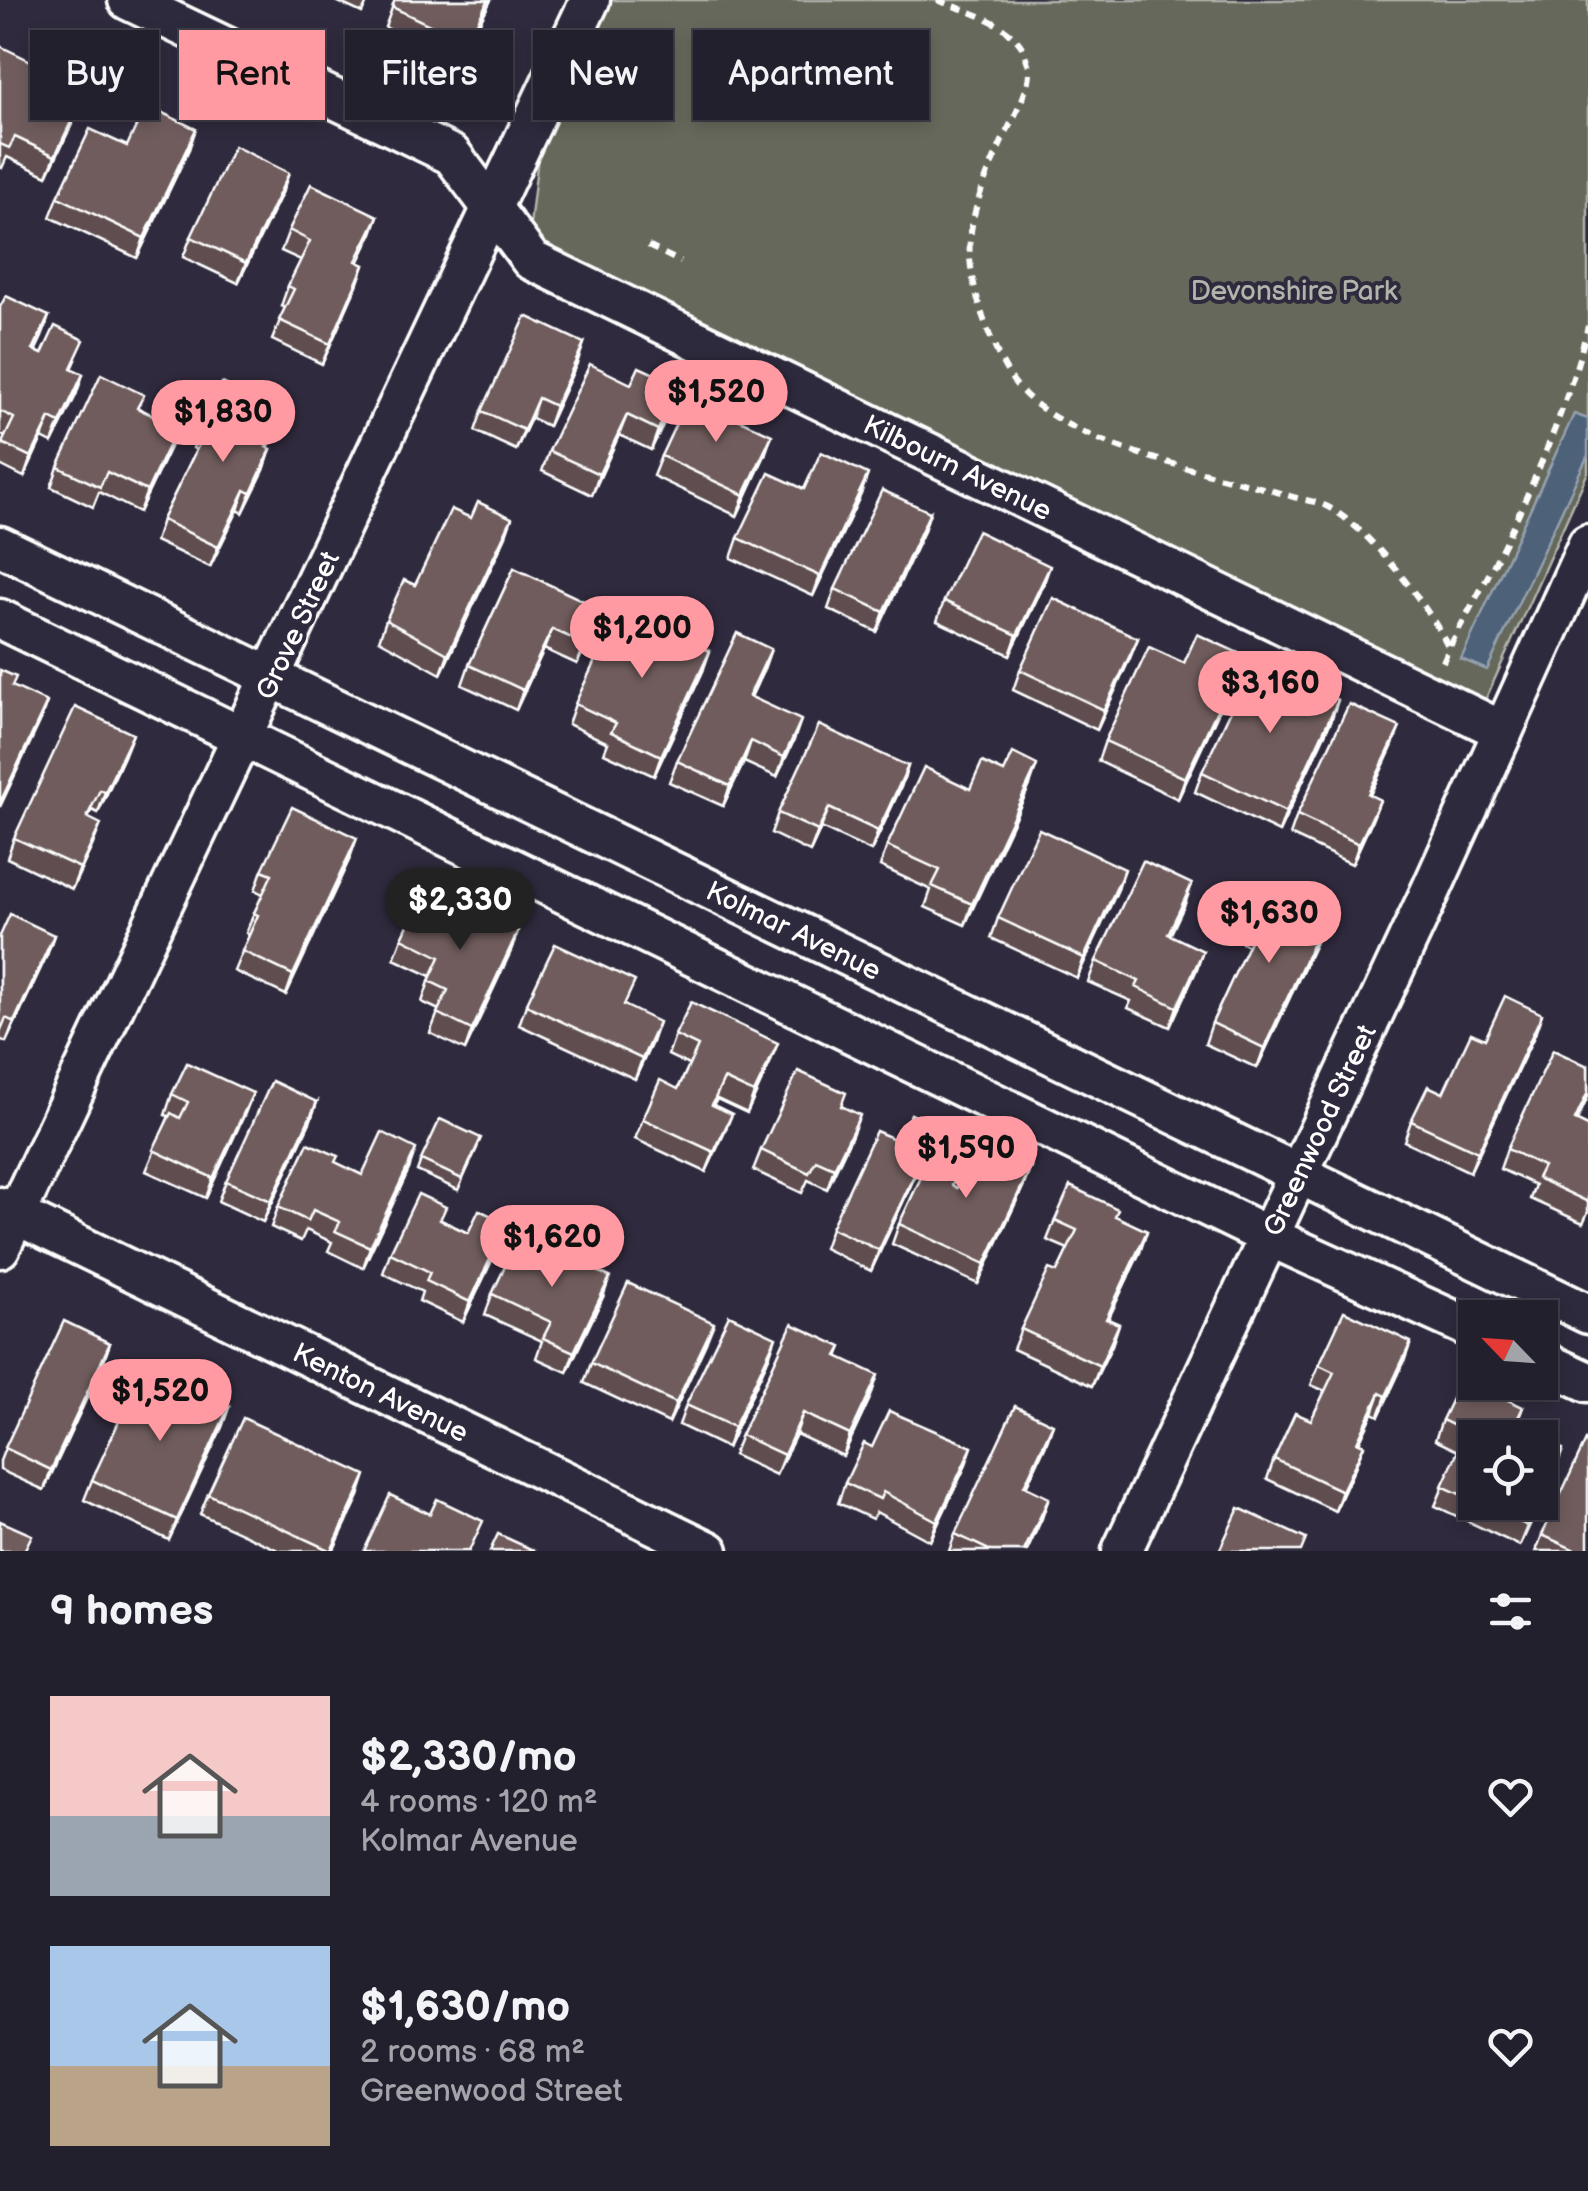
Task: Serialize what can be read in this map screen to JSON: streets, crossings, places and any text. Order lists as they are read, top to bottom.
{
  "streets": {
    "street": [
      "Kilbourn Avenue",
      "Grove Street",
      "Kolmar Avenue",
      "Greenwood Street",
      "Kenton Avenue"
    ]
  },
  "crossings": [
    ["Kilbourn Avenue", "Grove Street"],
    ["Kilbourn Avenue", "Greenwood Street"],
    ["Grove Street", "Kolmar Avenue"],
    ["Grove Street", "Kenton Avenue"],
    ["Kolmar Avenue", "Greenwood Street"]
  ],
  "parks": ["Devonshire Park"],
  "north": "top left",
  "page": {
    "chip": [
      "Buy",
      "Rent",
      "Filters",
      "New",
      "Apartment"
    ],
    "price": [
      "$1,520",
      "$1,830",
      "$1,200",
      "$3,160",
      "$2,330",
      "$1,630",
      "$1,590",
      "$1,620",
      "$1,520"
    ],
    "heading": "9 homes",
    "list": [
      {
        "name": "$2,330/mo",
        "note": "4 rooms · 120 m² · Kolmar Avenue"
      },
      {
        "name": "$1,630/mo",
        "note": "2 rooms · 68 m² · Greenwood Street"
      }
    ]
  }
}
